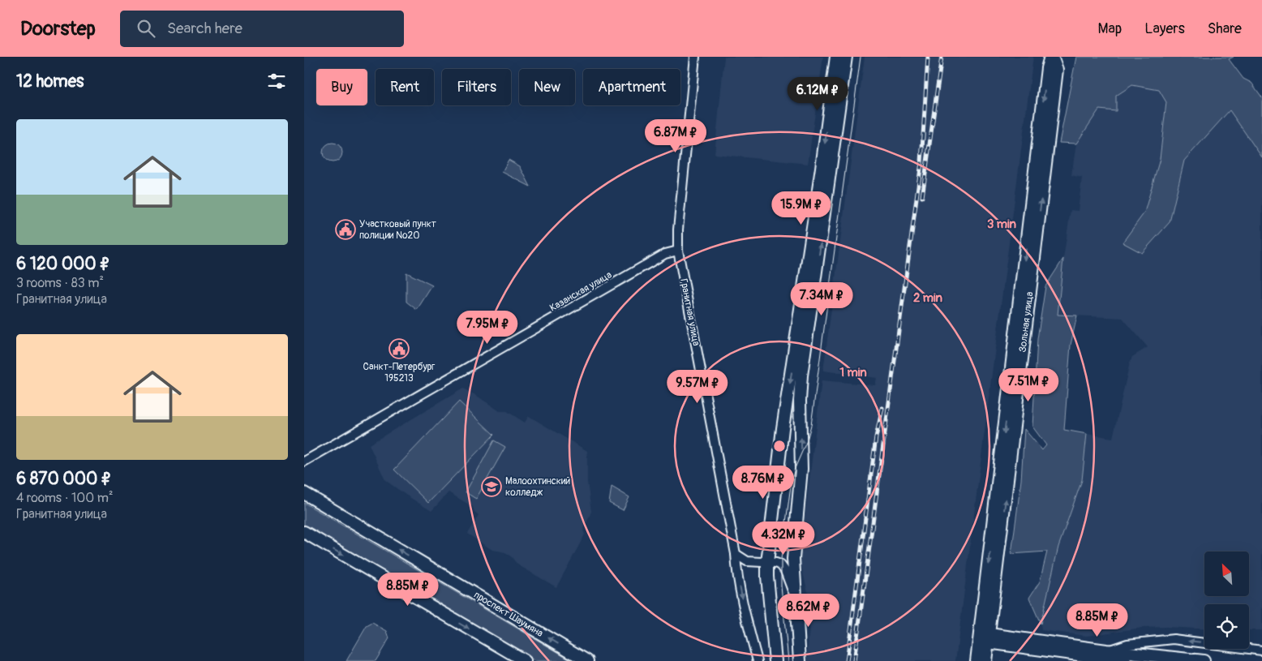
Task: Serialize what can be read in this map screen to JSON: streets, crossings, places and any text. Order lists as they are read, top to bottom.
{
  "streets": {
    "street": [
      "Казанская улица",
      "Гранитная улица",
      "Зольная улица",
      "проспект Шаумяна"
    ]
  },
  "crossings": [
    ["Казанская улица", "Гранитная улица"]
  ],
  "places": {
    "public building": ["Участковый пункт полиции №20", "Санкт-Петербург 195213"],
    "school or university": ["Малоохтинский колледж"]
  },
  "north": "top left",
  "page": {
    "header": "Doorstep",
    "search": "Search here",
    "nav": ["Map", "Layers", "Share"],
    "heading": "12 homes",
    "chip": [
      "Buy",
      "Rent",
      "Filters",
      "New",
      "Apartment"
    ],
    "price": [
      "6.12M ₽",
      "6.87M ₽",
      "15.9M ₽",
      "7.34M ₽",
      "7.95M ₽",
      "7.51M ₽",
      "9.57M ₽",
      "8.76M ₽",
      "4.32M ₽",
      "8.85M ₽",
      "8.62M ₽",
      "8.85M ₽"
    ],
    "list": [
      {
        "name": "6 120 000 ₽",
        "note": "3 rooms · 83 m² · Гранитная улица"
      },
      {
        "name": "6 870 000 ₽",
        "note": "4 rooms · 100 m² · Гранитная улица"
      }
    ]
  },
  "rings": ["3 min", "2 min", "1 min"]
}
